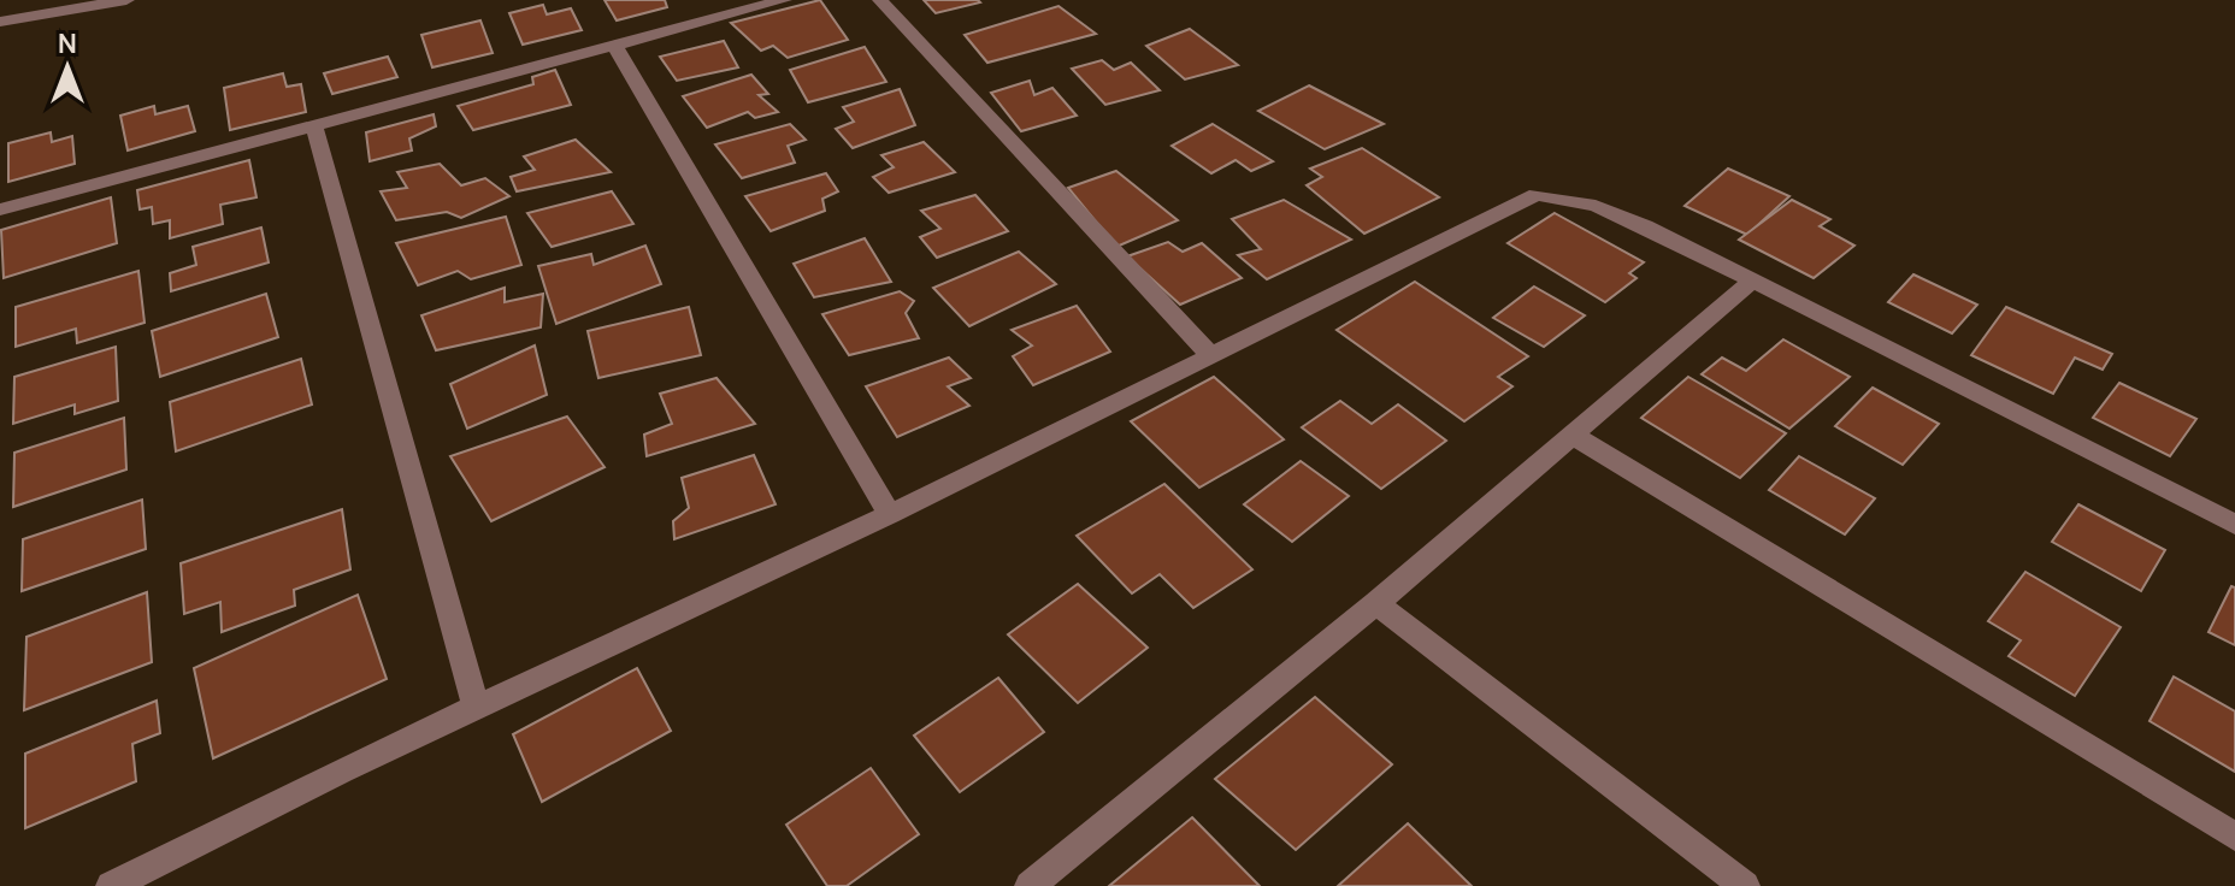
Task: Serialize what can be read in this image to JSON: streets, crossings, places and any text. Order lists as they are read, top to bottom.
{
  "north": "top"
}
